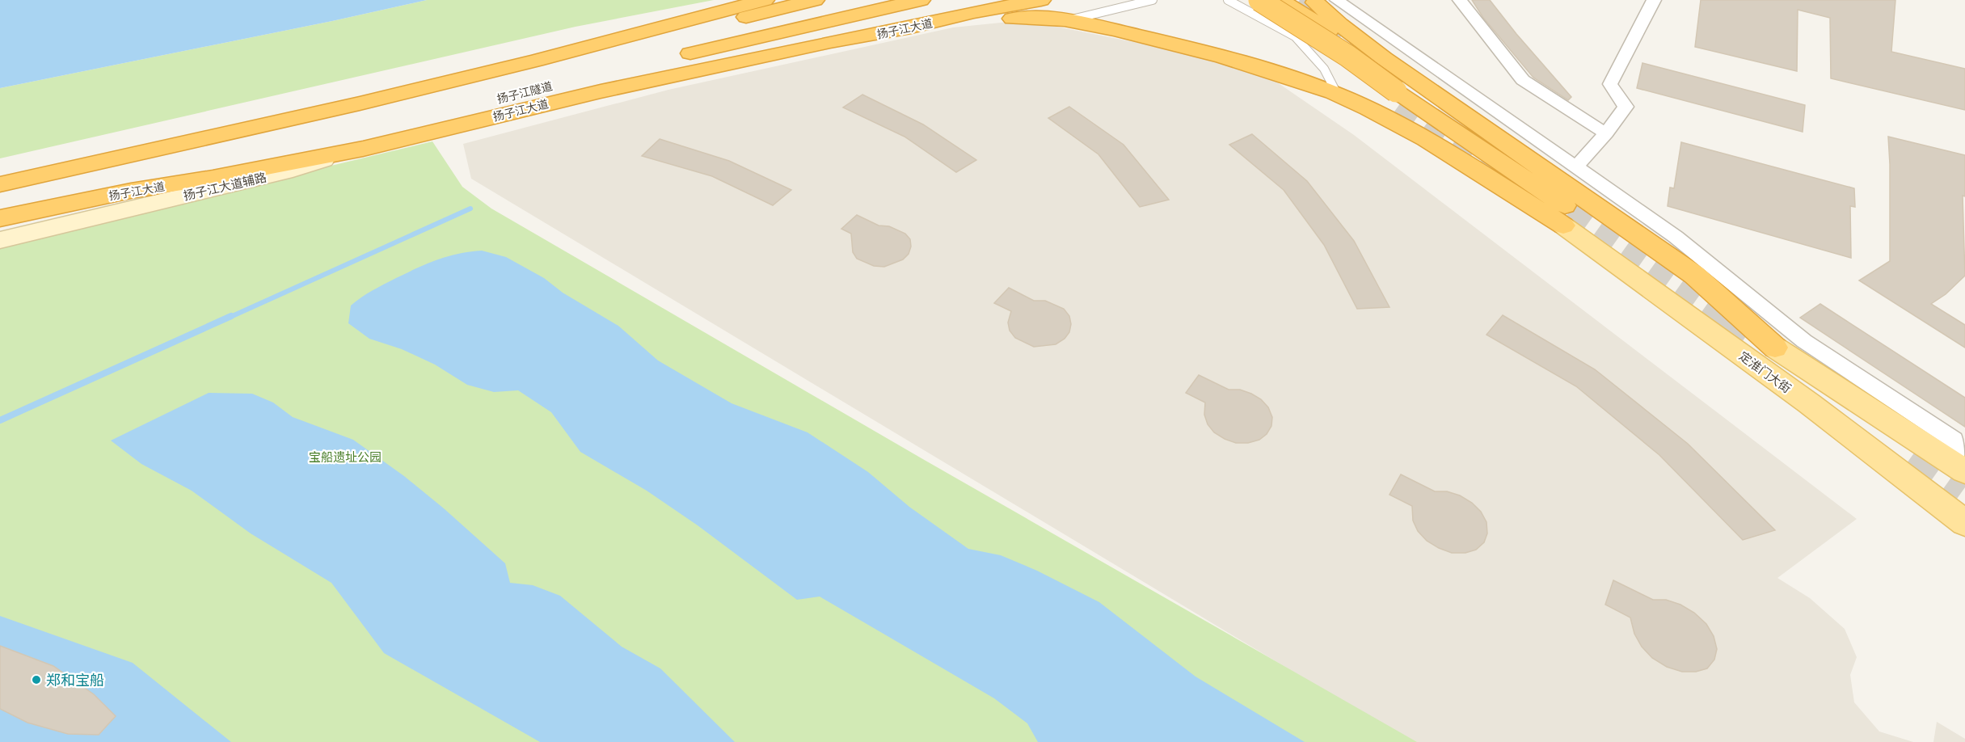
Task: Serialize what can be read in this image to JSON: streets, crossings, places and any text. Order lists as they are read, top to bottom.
{
  "streets": {
    "highway": ["扬子江大道", "扬子江隧道"],
    "main road": ["扬子江大道辅路", "定淮门大街"]
  },
  "crossings": [
    ["扬子江大道", "扬子江隧道"],
    ["扬子江大道", "扬子江大道辅路"]
  ],
  "parks": ["宝船遗址公园"],
  "places": ["郑和宝船"]
}
